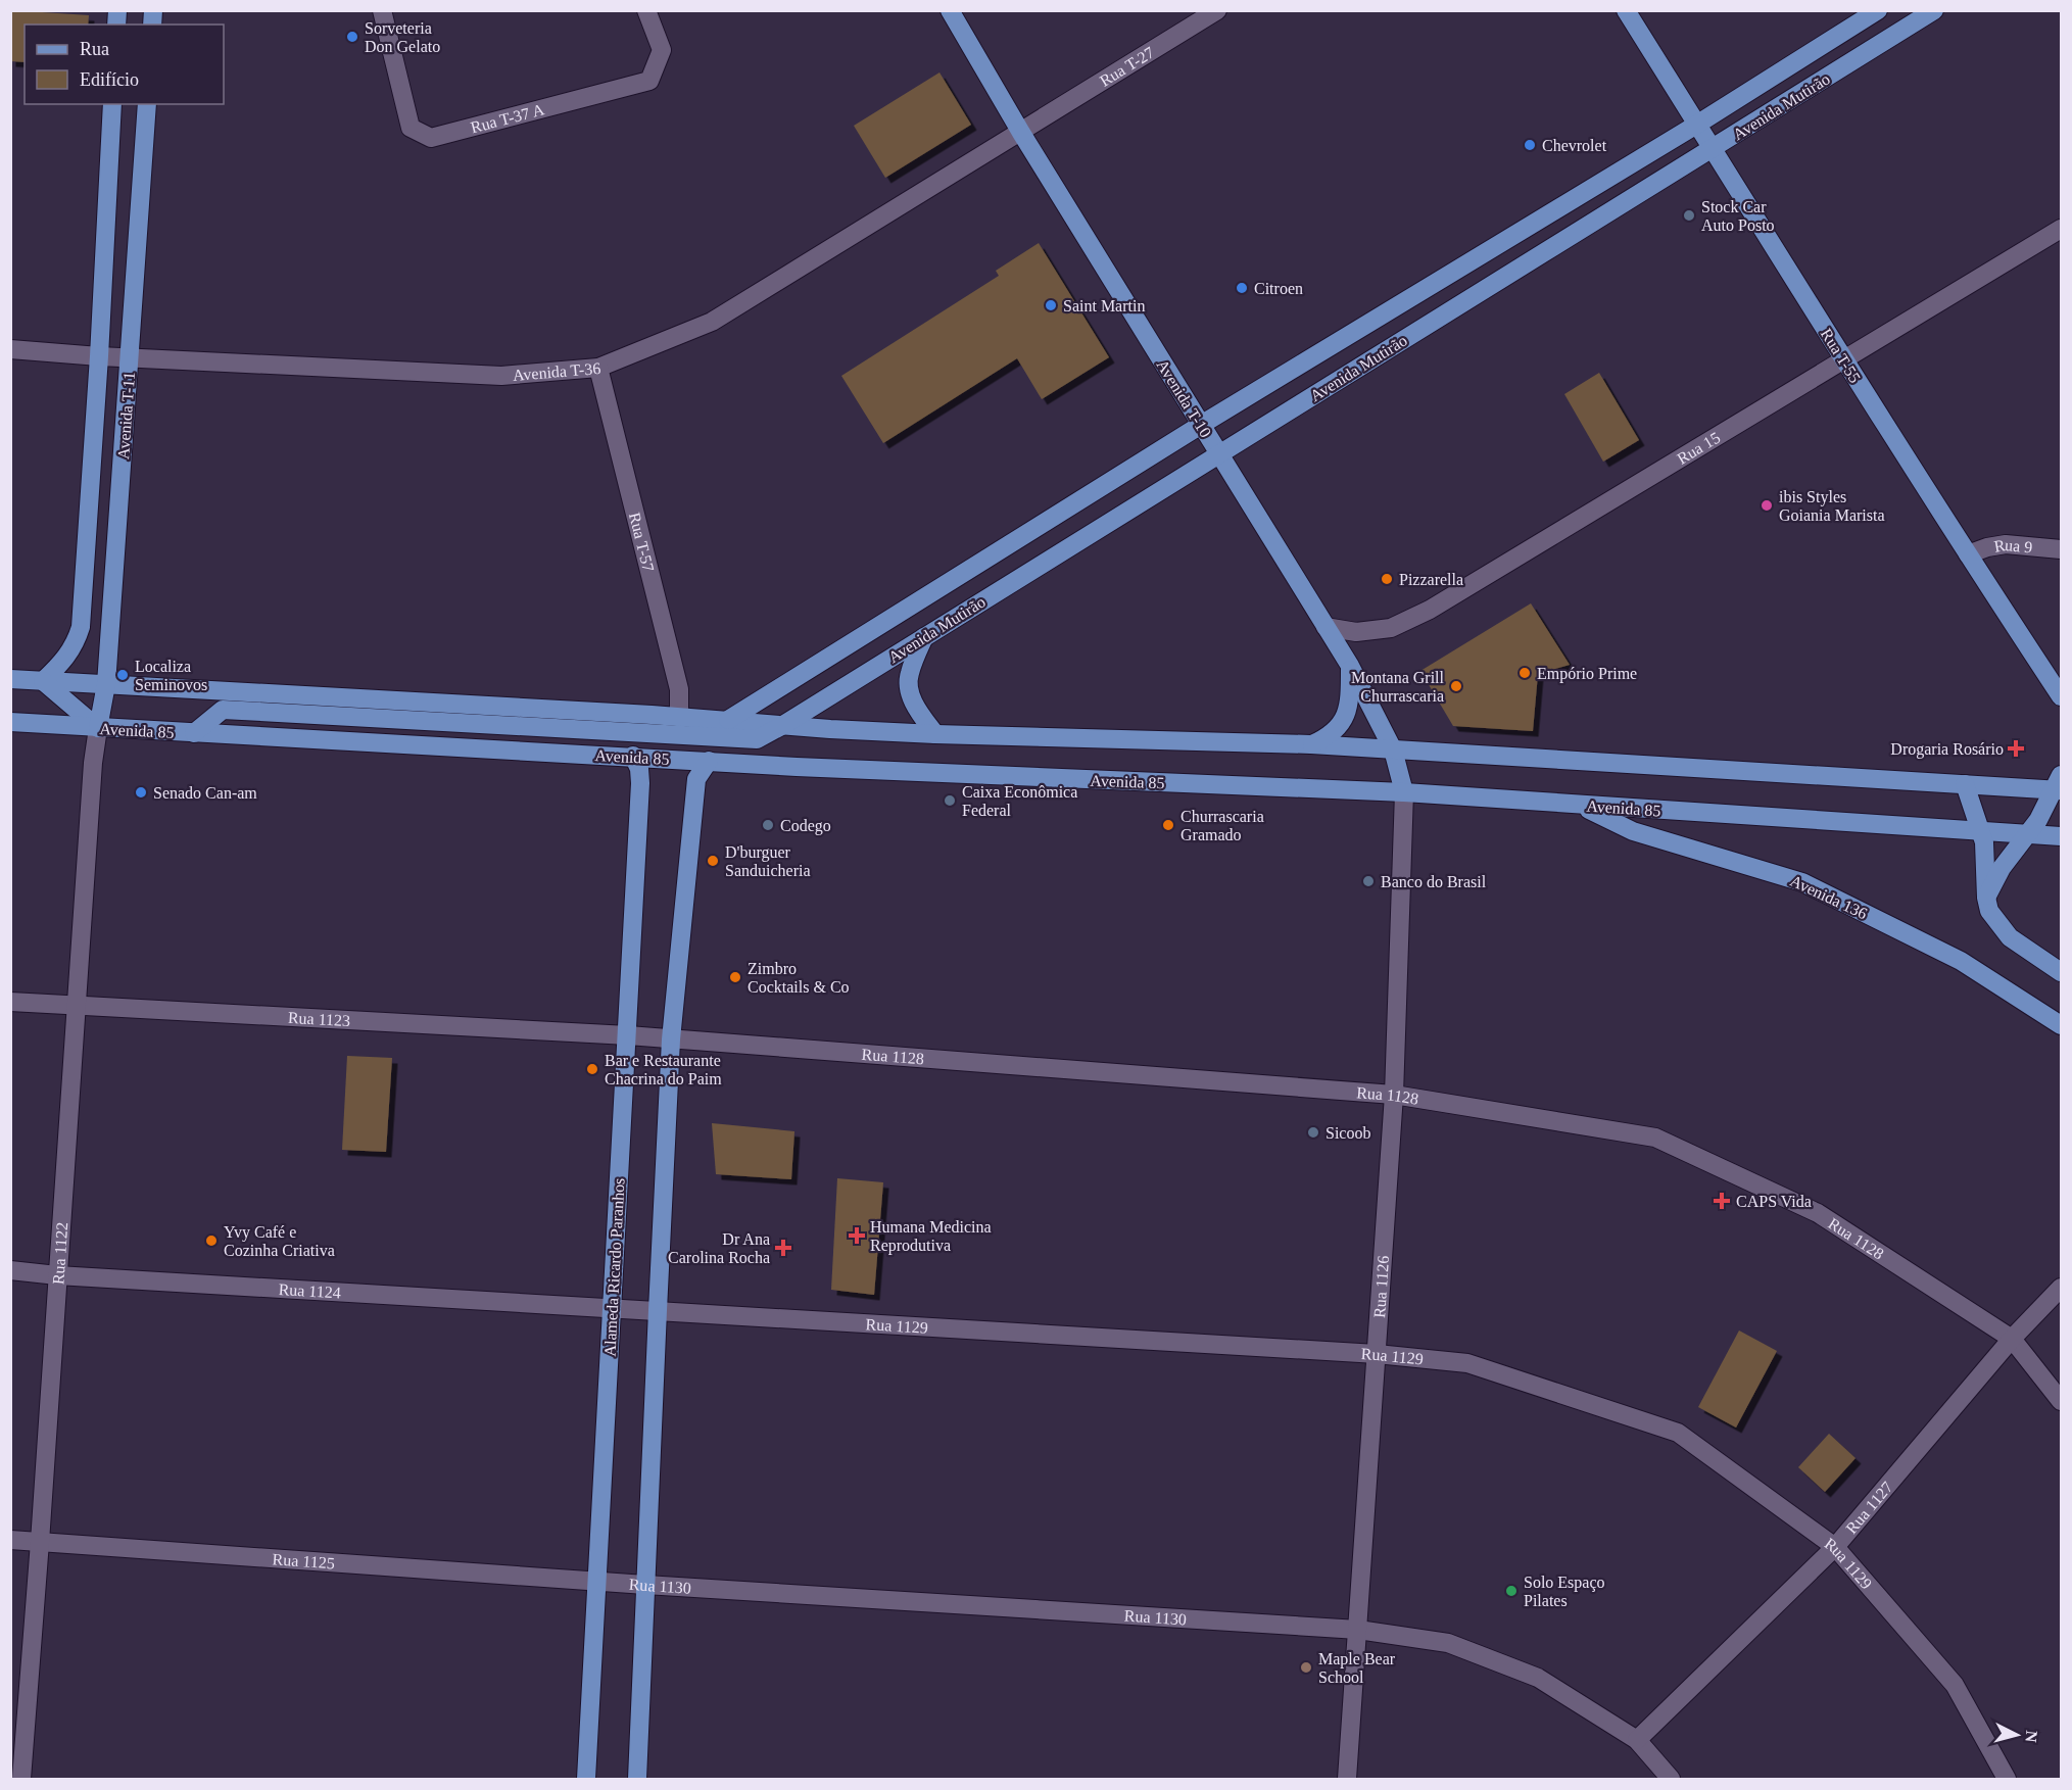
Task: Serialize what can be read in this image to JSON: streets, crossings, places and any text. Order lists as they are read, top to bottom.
{
  "streets": {
    "main road": [
      "Avenida Mutirão",
      "Rua T-55",
      "Avenida T-10",
      "Avenida T-11",
      "Avenida 85",
      "Avenida 136",
      "Alameda Ricardo Paranhos"
    ],
    "street": [
      "Rua T-27",
      "Rua T-37 A",
      "Avenida T-36",
      "Rua 15",
      "Rua T-57",
      "Rua 9",
      "Rua 1123",
      "Rua 1128",
      "Rua 1122",
      "Rua 1126",
      "Rua 1124",
      "Rua 1129",
      "Rua 1127",
      "Rua 1125",
      "Rua 1130"
    ]
  },
  "crossings": [
    ["Rua T-27", "Avenida T-36"],
    ["Rua T-27", "Avenida T-10"],
    ["Avenida Mutirão", "Rua T-55"],
    ["Avenida Mutirão", "Avenida T-10"],
    ["Avenida Mutirão", "Avenida 85"],
    ["Rua T-55", "Rua 15"],
    ["Rua T-55", "Rua 9"],
    ["Avenida T-36", "Avenida T-10"],
    ["Avenida T-36", "Avenida T-11"],
    ["Avenida T-36", "Rua T-57"],
    ["Avenida T-10", "Rua 15"],
    ["Avenida T-10", "Avenida 85"],
    ["Avenida T-10", "Rua 1126"],
    ["Avenida T-11", "Avenida 85"],
    ["Avenida T-11", "Rua 1122"],
    ["Avenida 85", "Avenida 136"],
    ["Avenida 85", "Rua 1122"],
    ["Avenida 85", "Alameda Ricardo Paranhos"],
    ["Avenida 85", "Rua 1126"],
    ["Rua 1123", "Rua 1128"],
    ["Rua 1123", "Rua 1122"],
    ["Rua 1123", "Alameda Ricardo Paranhos"],
    ["Rua 1128", "Alameda Ricardo Paranhos"],
    ["Rua 1128", "Rua 1126"],
    ["Rua 1128", "Rua 1127"],
    ["Rua 1122", "Rua 1124"],
    ["Rua 1122", "Rua 1125"],
    ["Alameda Ricardo Paranhos", "Rua 1124"],
    ["Alameda Ricardo Paranhos", "Rua 1129"],
    ["Alameda Ricardo Paranhos", "Rua 1125"],
    ["Alameda Ricardo Paranhos", "Rua 1130"],
    ["Rua 1126", "Rua 1129"],
    ["Rua 1126", "Rua 1130"],
    ["Rua 1124", "Rua 1129"],
    ["Rua 1129", "Rua 1127"],
    ["Rua 1127", "Rua 1130"],
    ["Rua 1125", "Rua 1130"]
  ],
  "places": {
    "other": [
      "Sorveteria Don Gelato",
      "Chevrolet",
      "Stock Car Auto Posto",
      "Citroen",
      "Saint Martin",
      "ibis Styles Goiania Marista",
      "Pizzarella",
      "Empório Prime",
      "Localiza Seminovos",
      "Montana Grill Churrascaria",
      "Senado Can-am",
      "Caixa Econômica Federal",
      "Codego",
      "Churrascaria Gramado",
      "D'burguer Sanduicheria",
      "Banco do Brasil",
      "Zimbro Cocktails & Co",
      "Bar e Restaurante Chacrina do Paim",
      "Sicoob",
      "Yvy Café e Cozinha Criativa",
      "Solo Espaço Pilates",
      "Maple Bear School"
    ],
    "health": [
      "Drogaria Rosário",
      "CAPS Vida",
      "Humana Medicina Reprodutiva",
      "Dr Ana Carolina Rocha"
    ]
  },
  "legend": ["Rua", "Edifício"],
  "north": "right"
}
